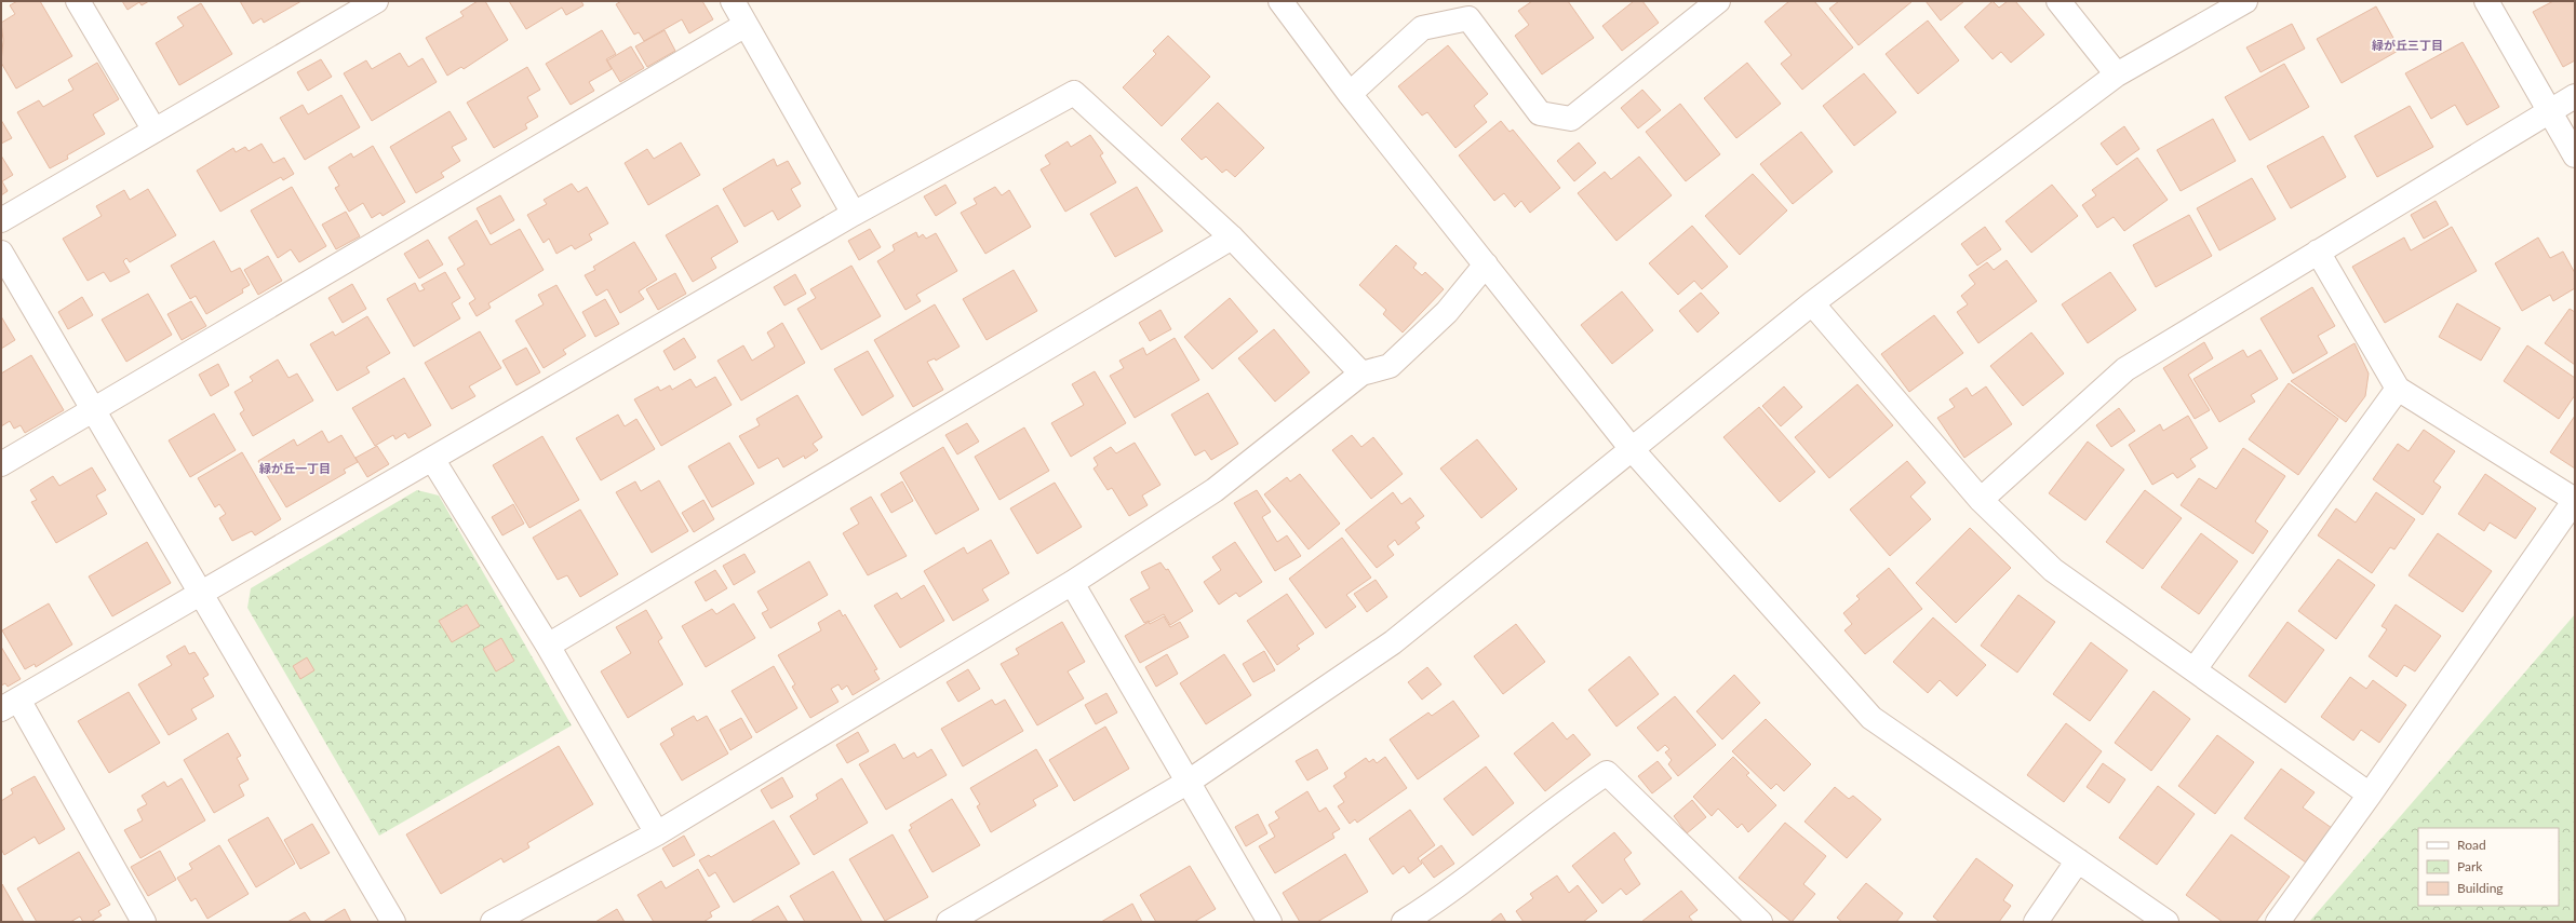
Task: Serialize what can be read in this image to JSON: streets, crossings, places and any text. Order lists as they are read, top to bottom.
{
  "districts": ["緑が丘三丁目", "緑が丘一丁目"],
  "legend": ["Road", "Park", "Building"]
}
